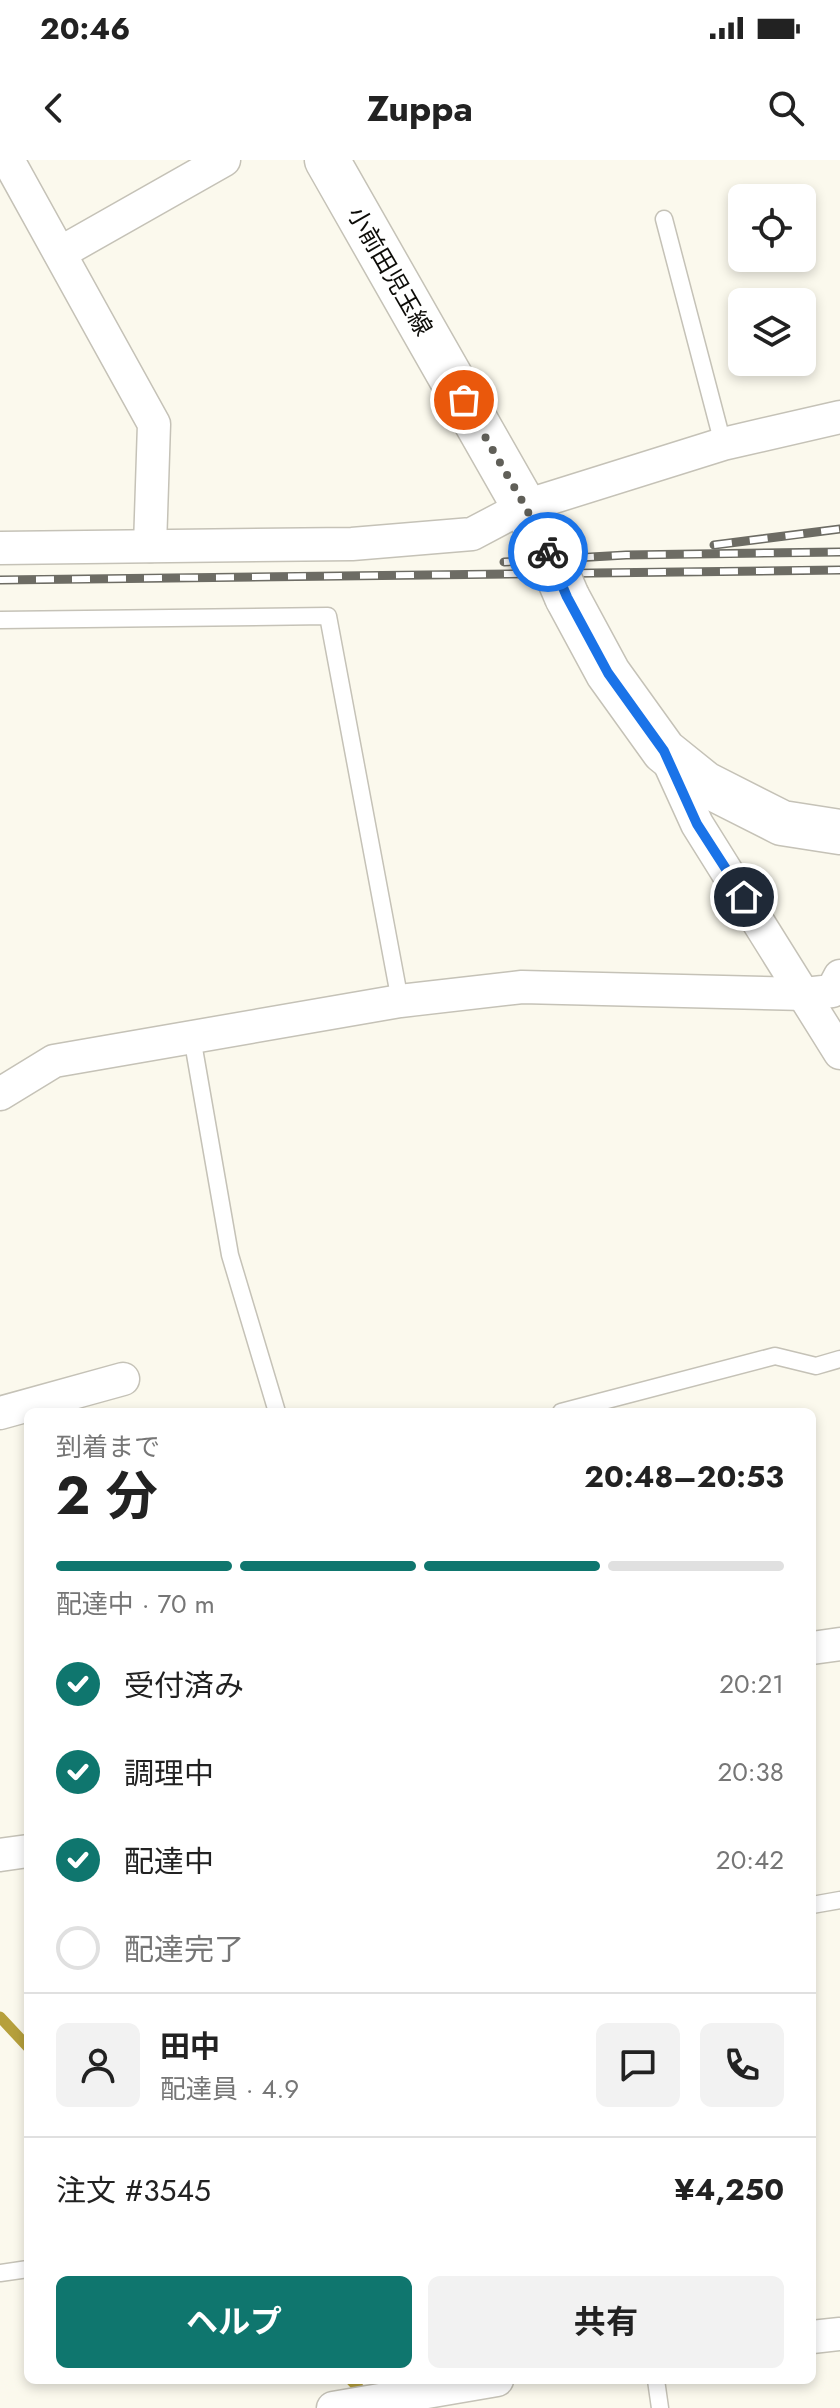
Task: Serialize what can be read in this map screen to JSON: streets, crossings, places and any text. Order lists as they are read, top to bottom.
{
  "streets": {
    "main road": ["小前田児玉線"]
  },
  "page": {
    "status": "20:46",
    "header": "Zuppa",
    "heading": ["2 分", "到着まで", "20:48–20:53"],
    "panel": [
      "田中",
      "配達員 · 4.9",
      "注文 #3545",
      "¥4,250"
    ],
    "bar": "配達中 · 70 m",
    "list": [
      ["受付済み", "20:21"],
      ["調理中", "20:38"],
      ["配達中", "20:42"],
      "配達完了"
    ],
    "buttons": ["ヘルプ", "共有"]
  }
}
